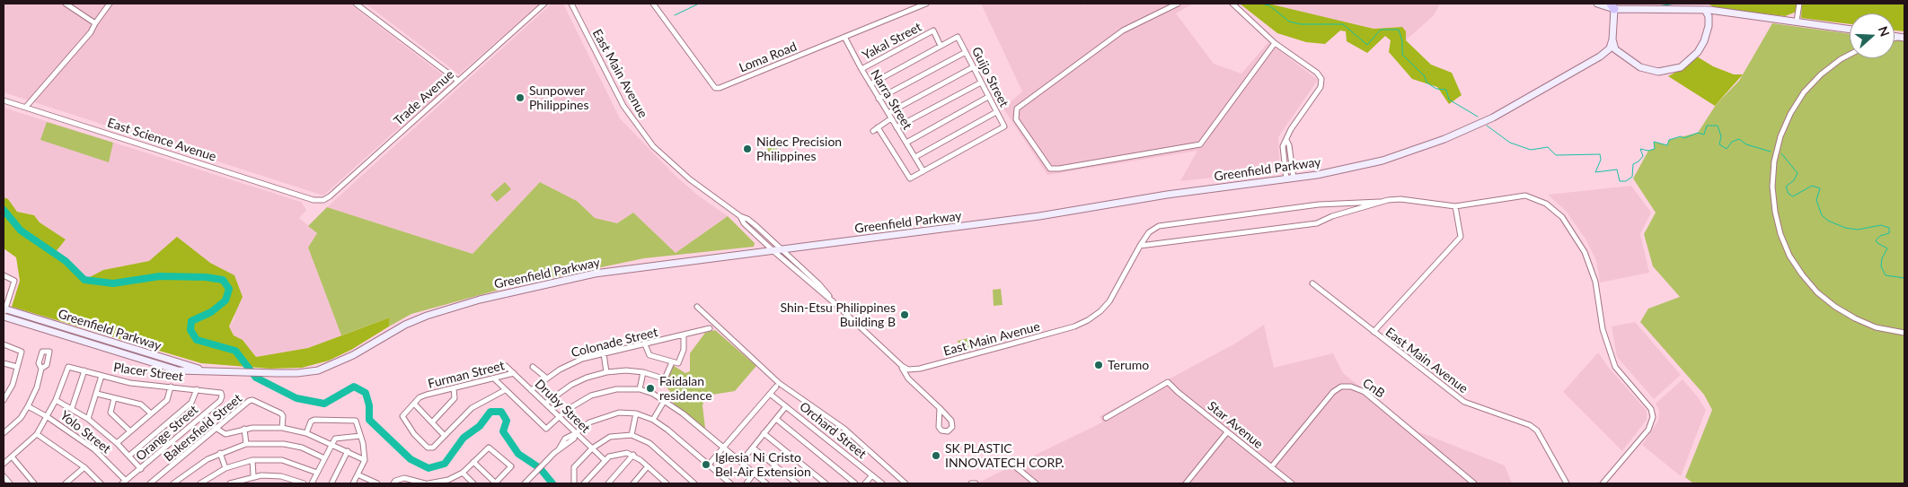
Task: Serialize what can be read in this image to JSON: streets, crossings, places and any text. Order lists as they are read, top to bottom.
{
  "streets": {
    "main road": ["Greenfield Parkway"],
    "street": [
      "Yakal Street",
      "Loma Road",
      "East Main Avenue",
      "Guijo Street",
      "Trade Avenue",
      "Narra Street",
      "East Science Avenue",
      "Colonade Street",
      "Placer Street",
      "Furman Street",
      "CnB",
      "Druby Street",
      "Star Avenue",
      "Bakersfield Street",
      "Orchard Street",
      "Yolo Street",
      "Orange Street"
    ]
  },
  "crossings": [
    ["Yakal Street", "Guijo Street"],
    ["Yakal Street", "Narra Street"],
    ["Loma Road", "Narra Street"],
    ["East Main Avenue", "Greenfield Parkway"],
    ["Guijo Street", "Narra Street"],
    ["Trade Avenue", "East Science Avenue"],
    ["Colonade Street", "Druby Street"],
    ["Placer Street", "Orange Street"],
    ["Furman Street", "Druby Street"],
    ["CnB", "Star Avenue"],
    ["Yolo Street", "Orange Street"]
  ],
  "places": [
    "Sunpower Philippines",
    "Nidec Precision Philippines",
    "Shin-Etsu Philippines Building B",
    "Terumo",
    "Faidalan residence",
    "SK PLASTIC INNOVATECH CORP.",
    "Iglesia Ni Cristo Bel-Air Extension"
  ],
  "north": "right"
}
